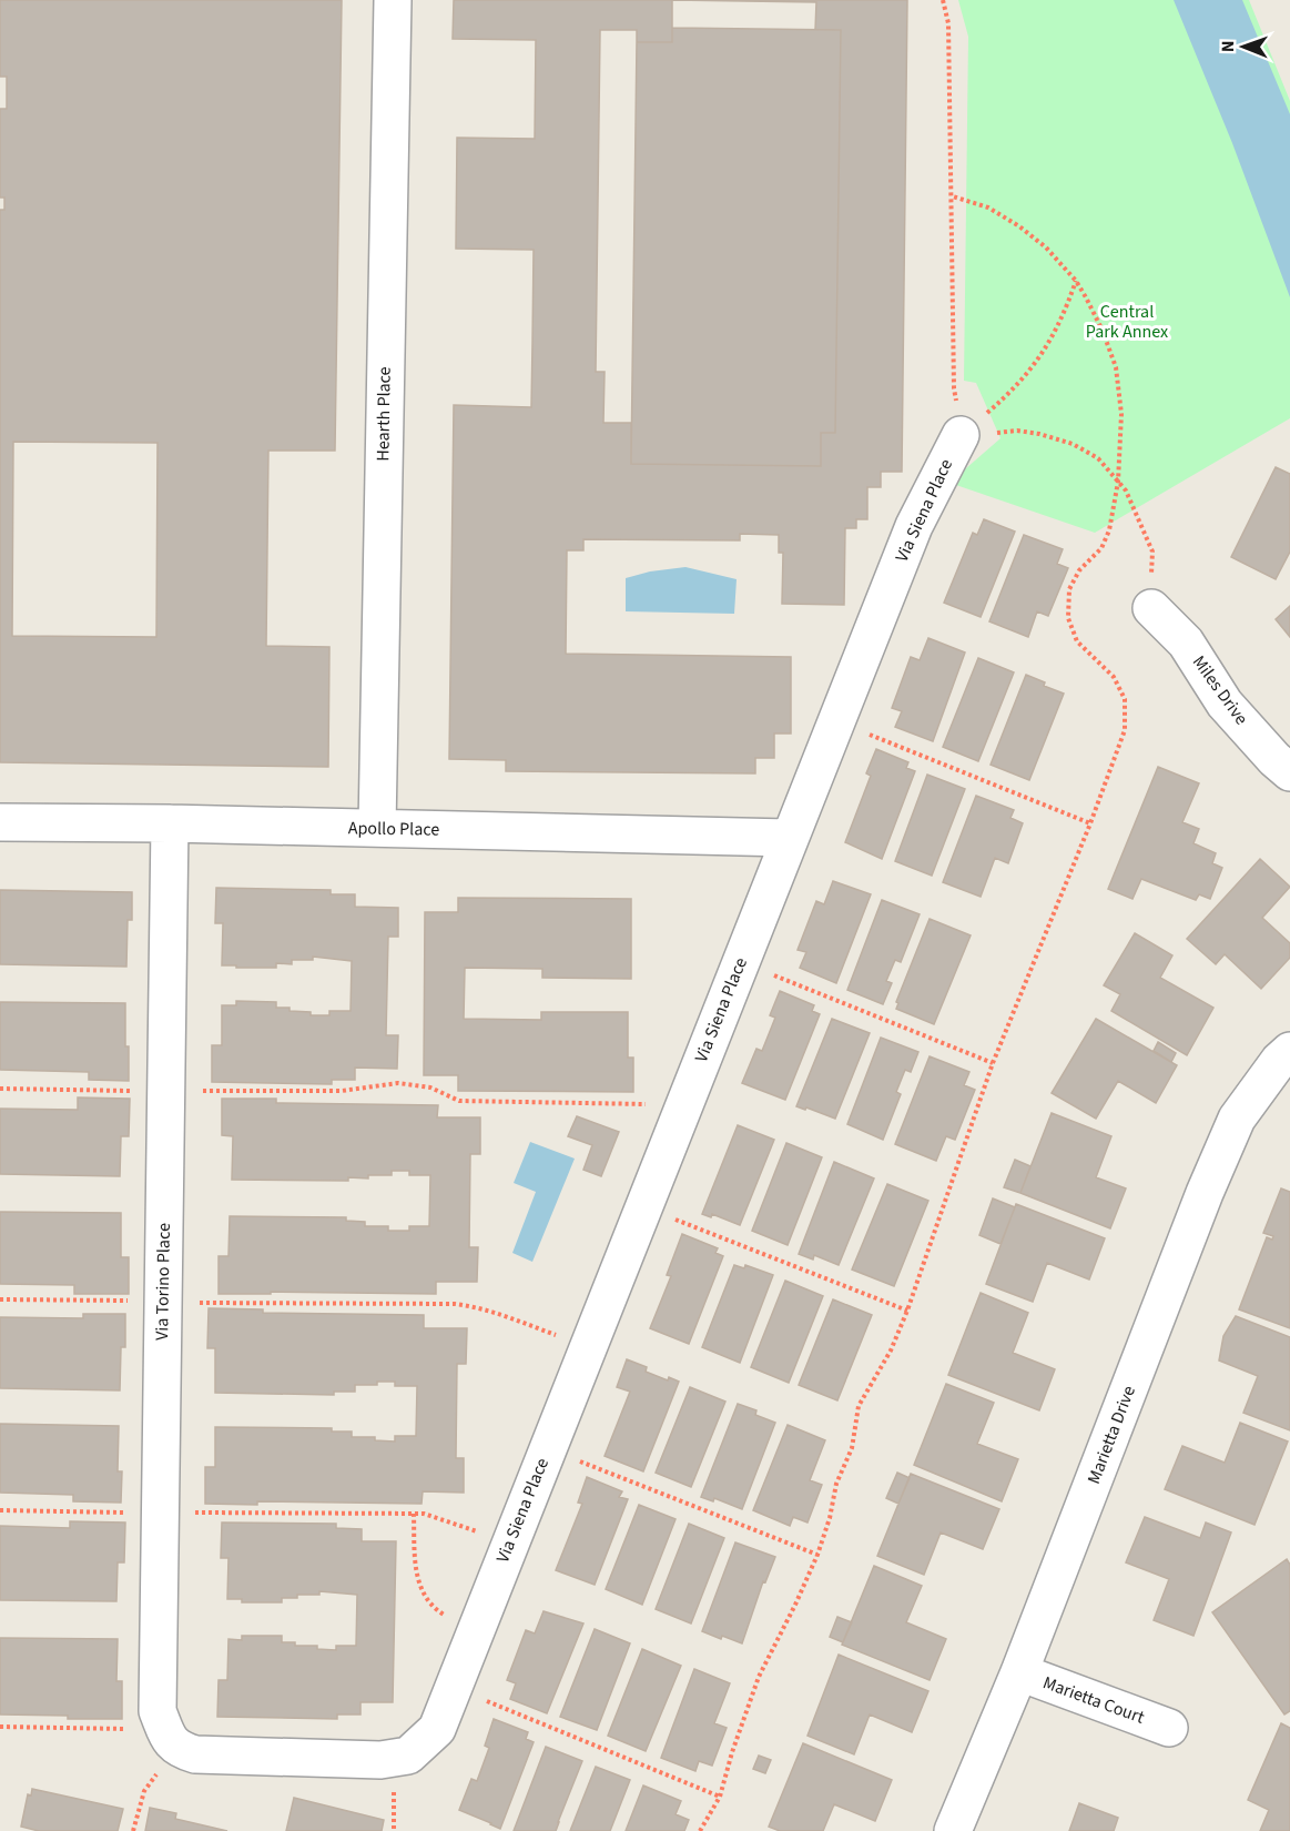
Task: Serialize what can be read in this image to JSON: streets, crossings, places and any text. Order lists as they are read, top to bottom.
{
  "streets": {
    "street": [
      "Hearth Place",
      "Via Siena Place",
      "Miles Drive",
      "Apollo Place",
      "Via Torino Place",
      "Marietta Drive",
      "Marietta Court"
    ]
  },
  "crossings": [
    ["Hearth Place", "Apollo Place"],
    ["Via Siena Place", "Apollo Place"],
    ["Via Siena Place", "Via Torino Place"],
    ["Apollo Place", "Via Torino Place"],
    ["Marietta Drive", "Marietta Court"]
  ],
  "parks": ["Central Park Annex"],
  "north": "left"
}
